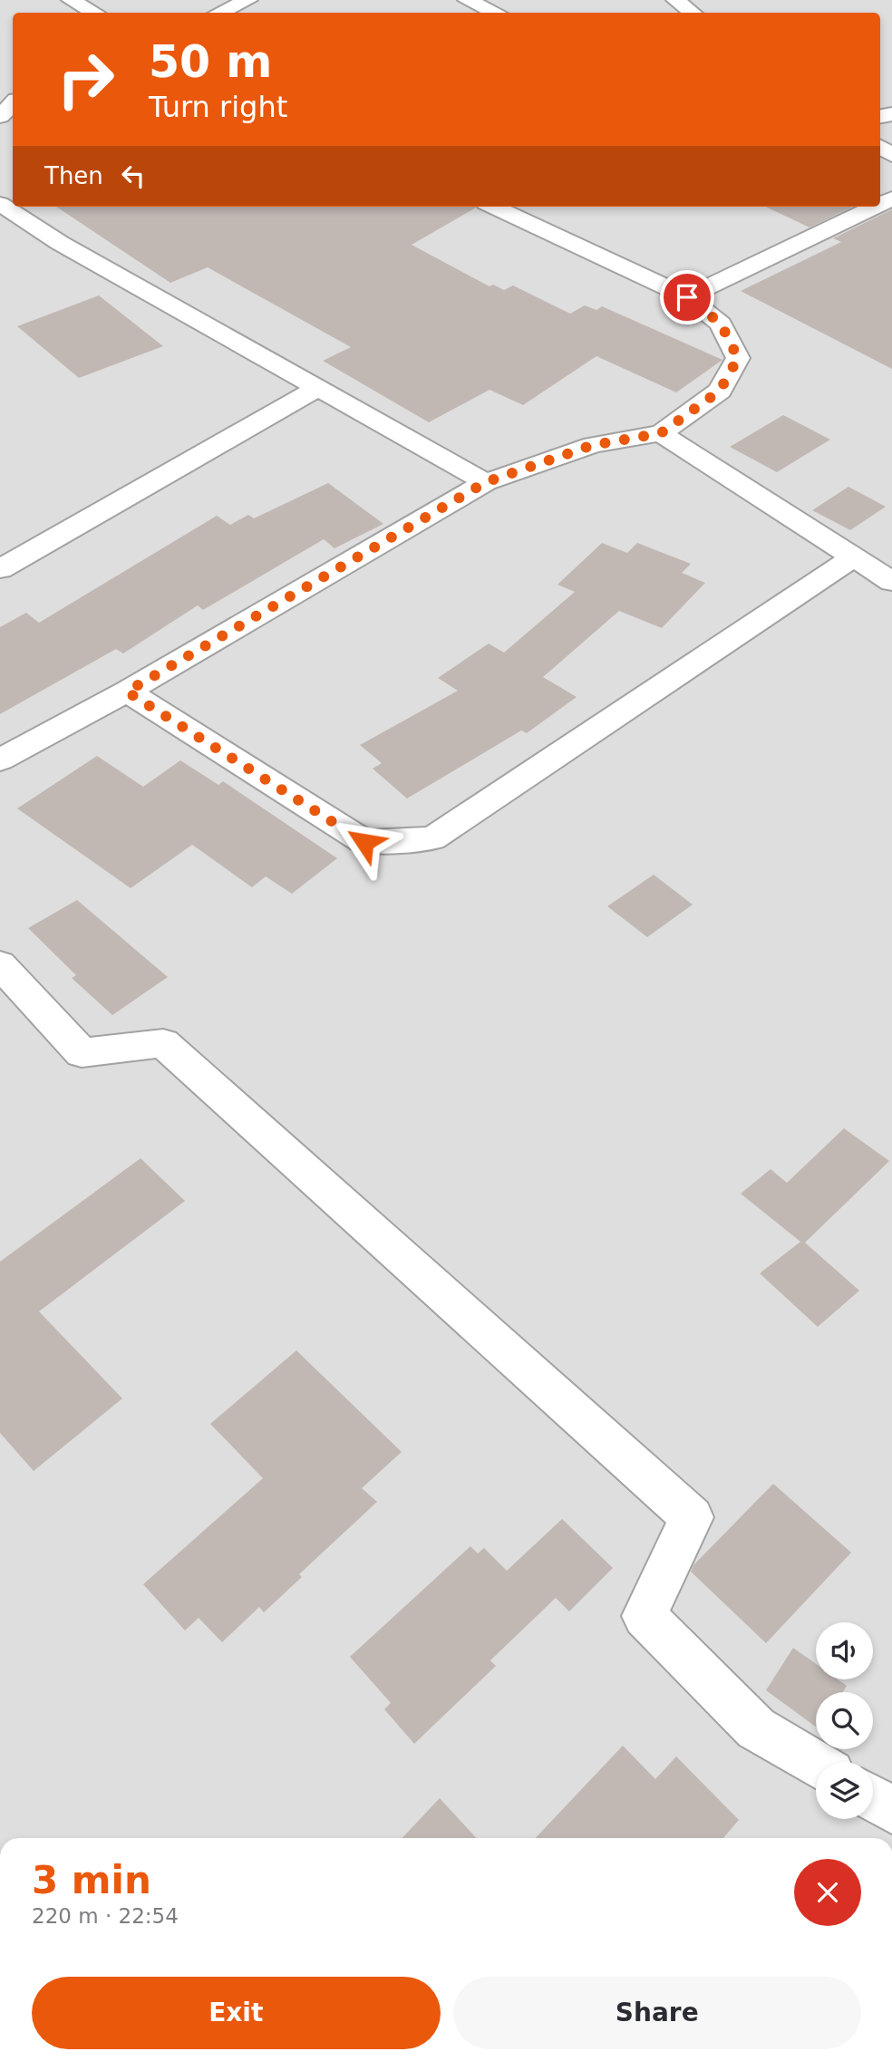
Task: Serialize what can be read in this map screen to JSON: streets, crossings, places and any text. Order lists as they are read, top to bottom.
{
  "page": {
    "turn": ["50 m", "Turn right"],
    "then": "Then",
    "heading": ["3 min", "220 m · 22:54"],
    "buttons": ["Exit", "Share"]
  }
}
